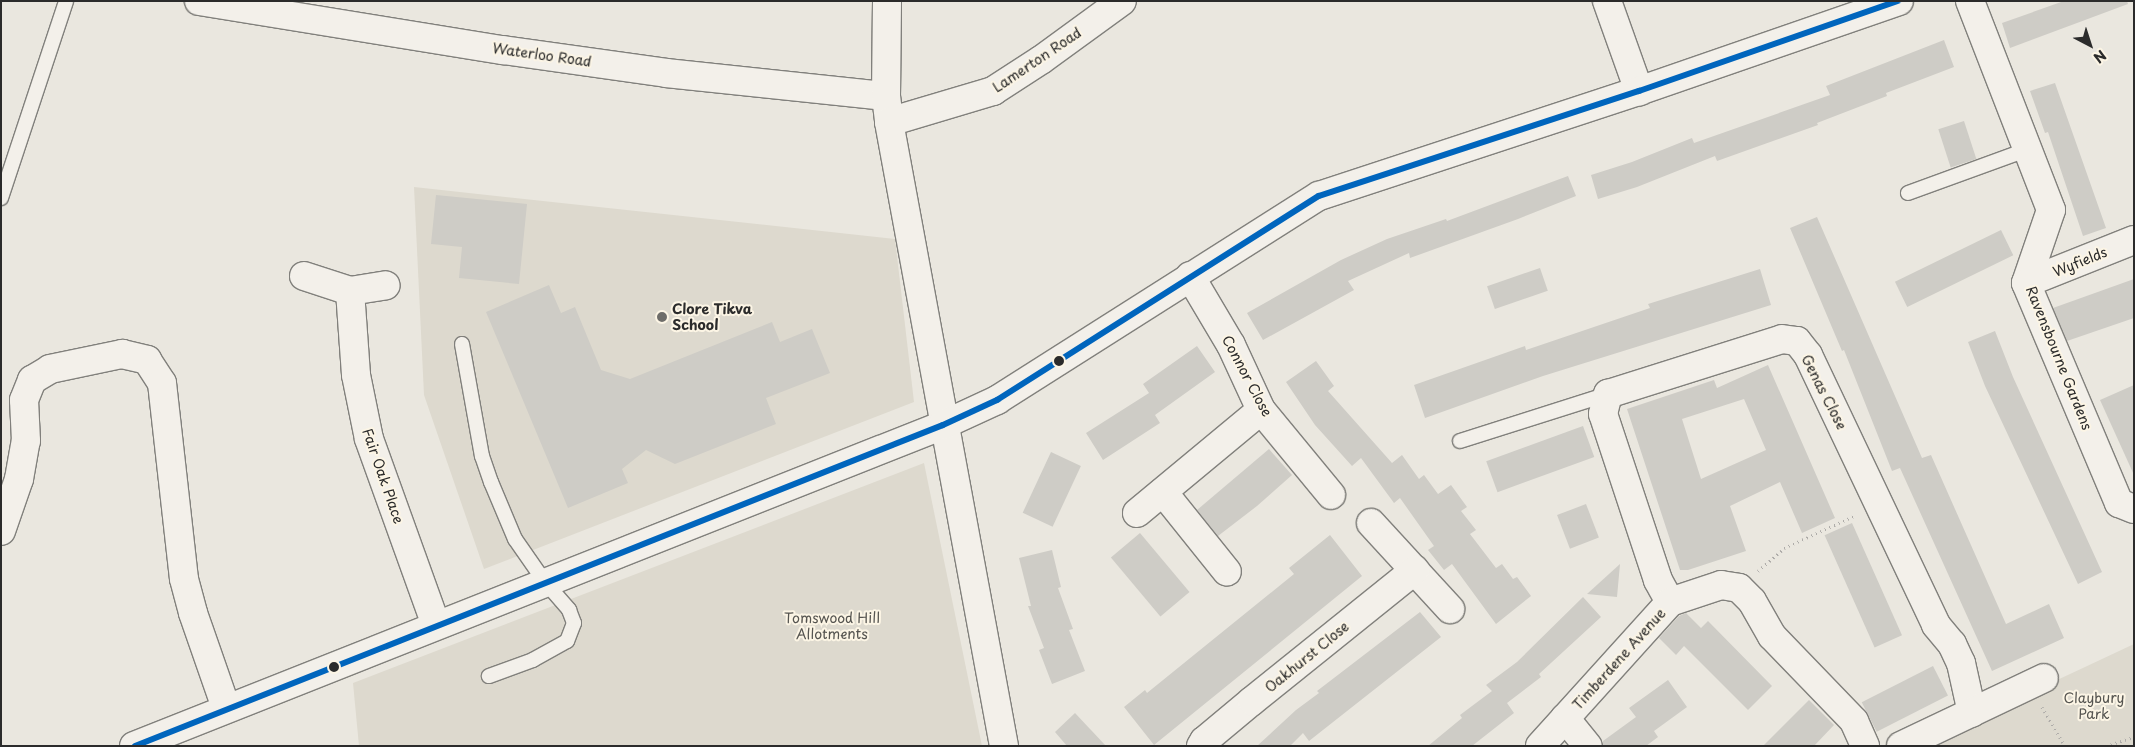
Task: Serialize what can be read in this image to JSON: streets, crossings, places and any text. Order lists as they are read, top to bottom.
{
  "streets": {
    "street": [
      "Waterloo Road",
      "Lamerton Road",
      "Wyfields",
      "Ravensbourne Gardens",
      "Connor Close",
      "Genas Close",
      "Fair Oak Place",
      "Oakhurst Close",
      "Timberdene Avenue"
    ]
  },
  "crossings": [
    ["Waterloo Road", "Lamerton Road"],
    ["Wyfields", "Ravensbourne Gardens"]
  ],
  "parks": ["Tomswood Hill Allotments", "Claybury Park"],
  "places": ["Clore Tikva School"],
  "north": "bottom right"
}
